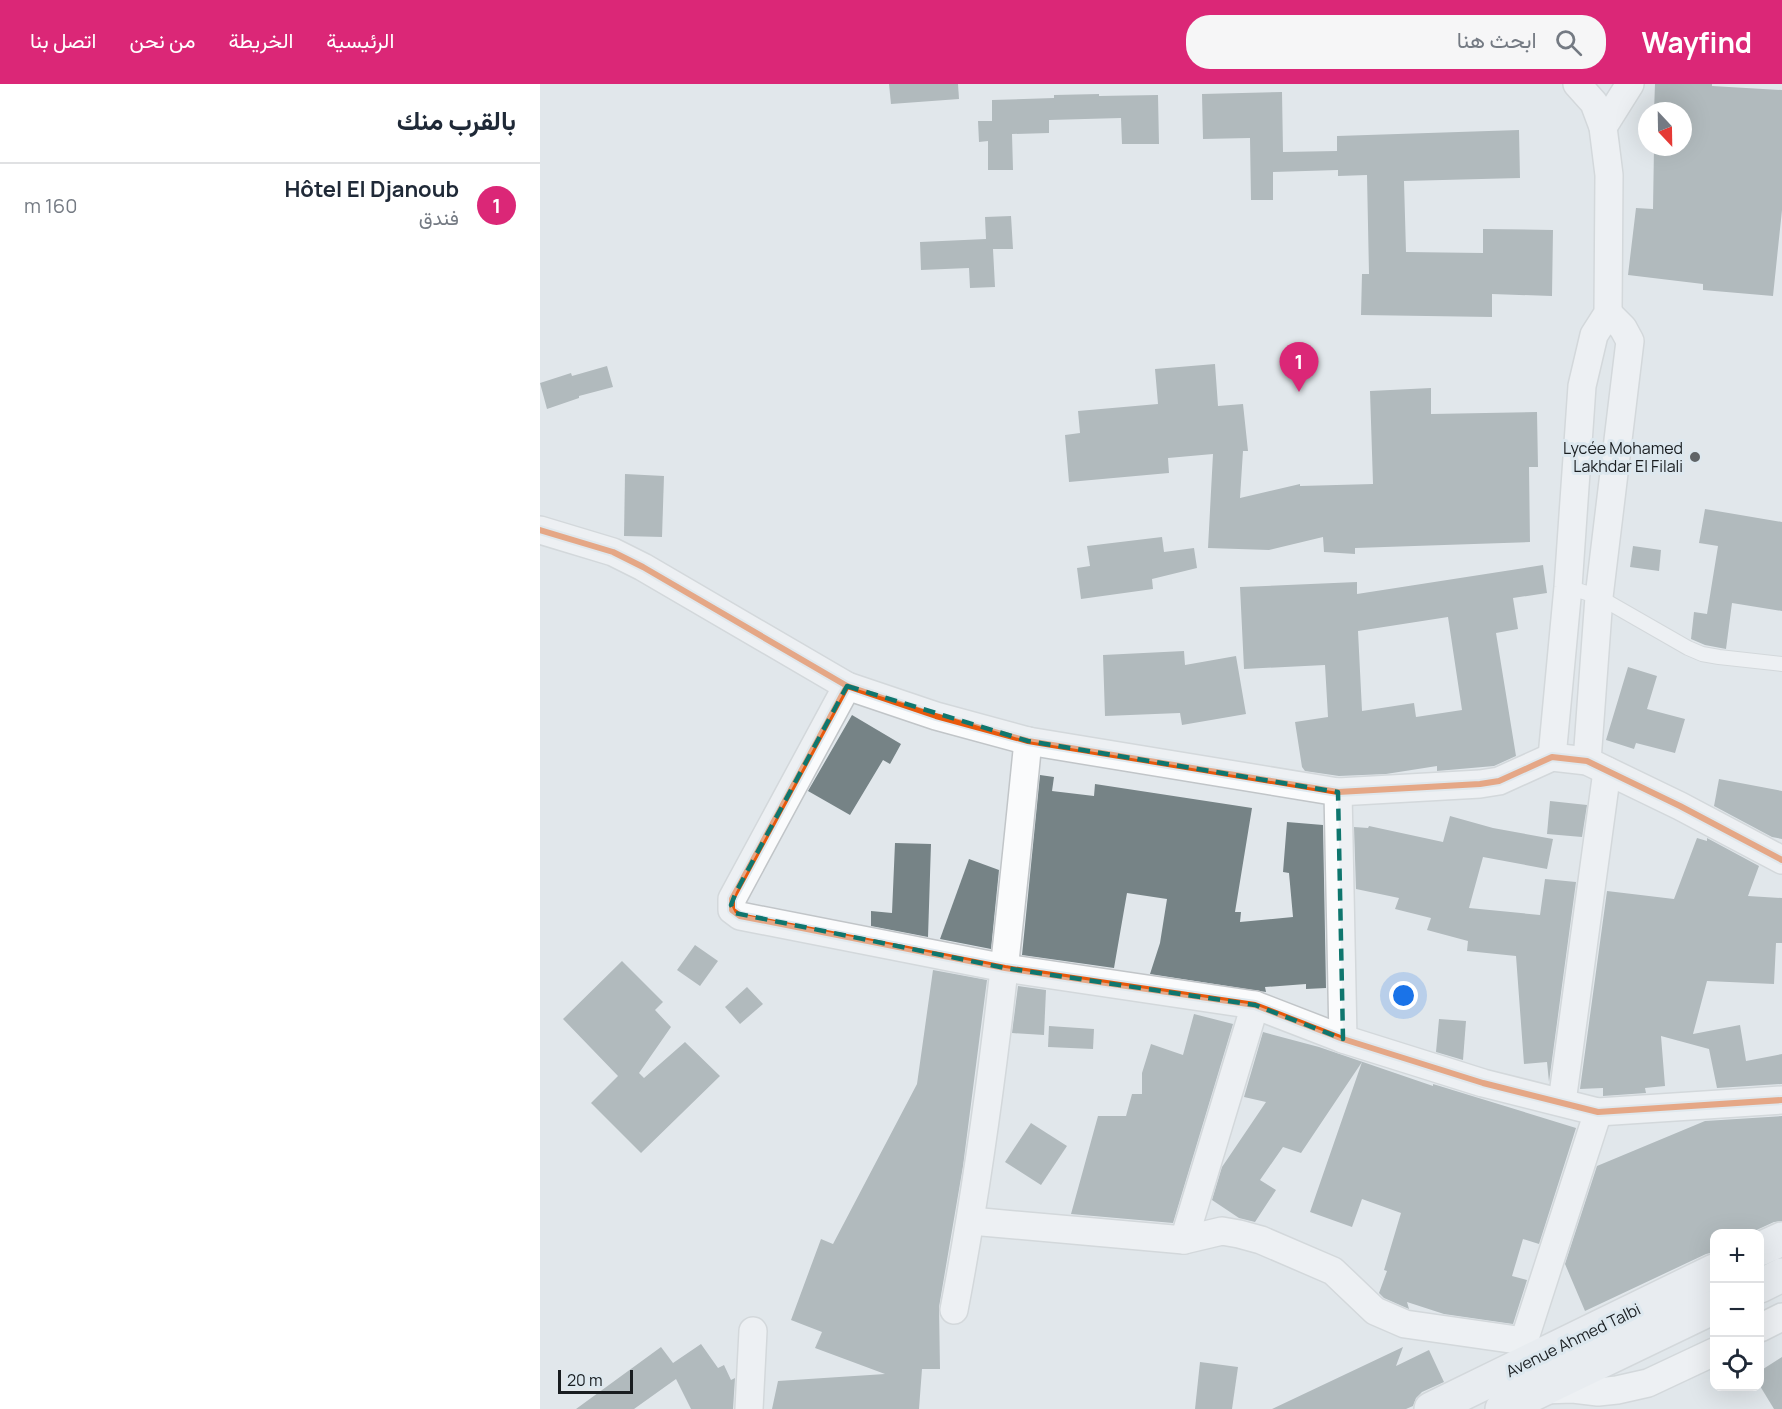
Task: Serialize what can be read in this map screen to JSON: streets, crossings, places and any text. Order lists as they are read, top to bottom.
{
  "streets": {
    "main road": ["Avenue Ahmed Talbi"]
  },
  "places": ["Lycée Mohamed Lakhdar El Filali"],
  "scale_bar": "20 m",
  "north": "bottom",
  "page": {
    "header": "Wayfind",
    "search": "ابحث هنا",
    "nav": [
      "الرئيسية",
      "الخريطة",
      "من نحن",
      "اتصل بنا"
    ],
    "heading": "بالقرب منك",
    "list": [
      {
        "mark": "1",
        "name": "Hôtel El Djanoub",
        "note": "فندق",
        "value": "160 m"
      }
    ],
    "pins": "1",
    "map_buttons": ["+", "−"],
    "scale": "20 m"
  }
}
